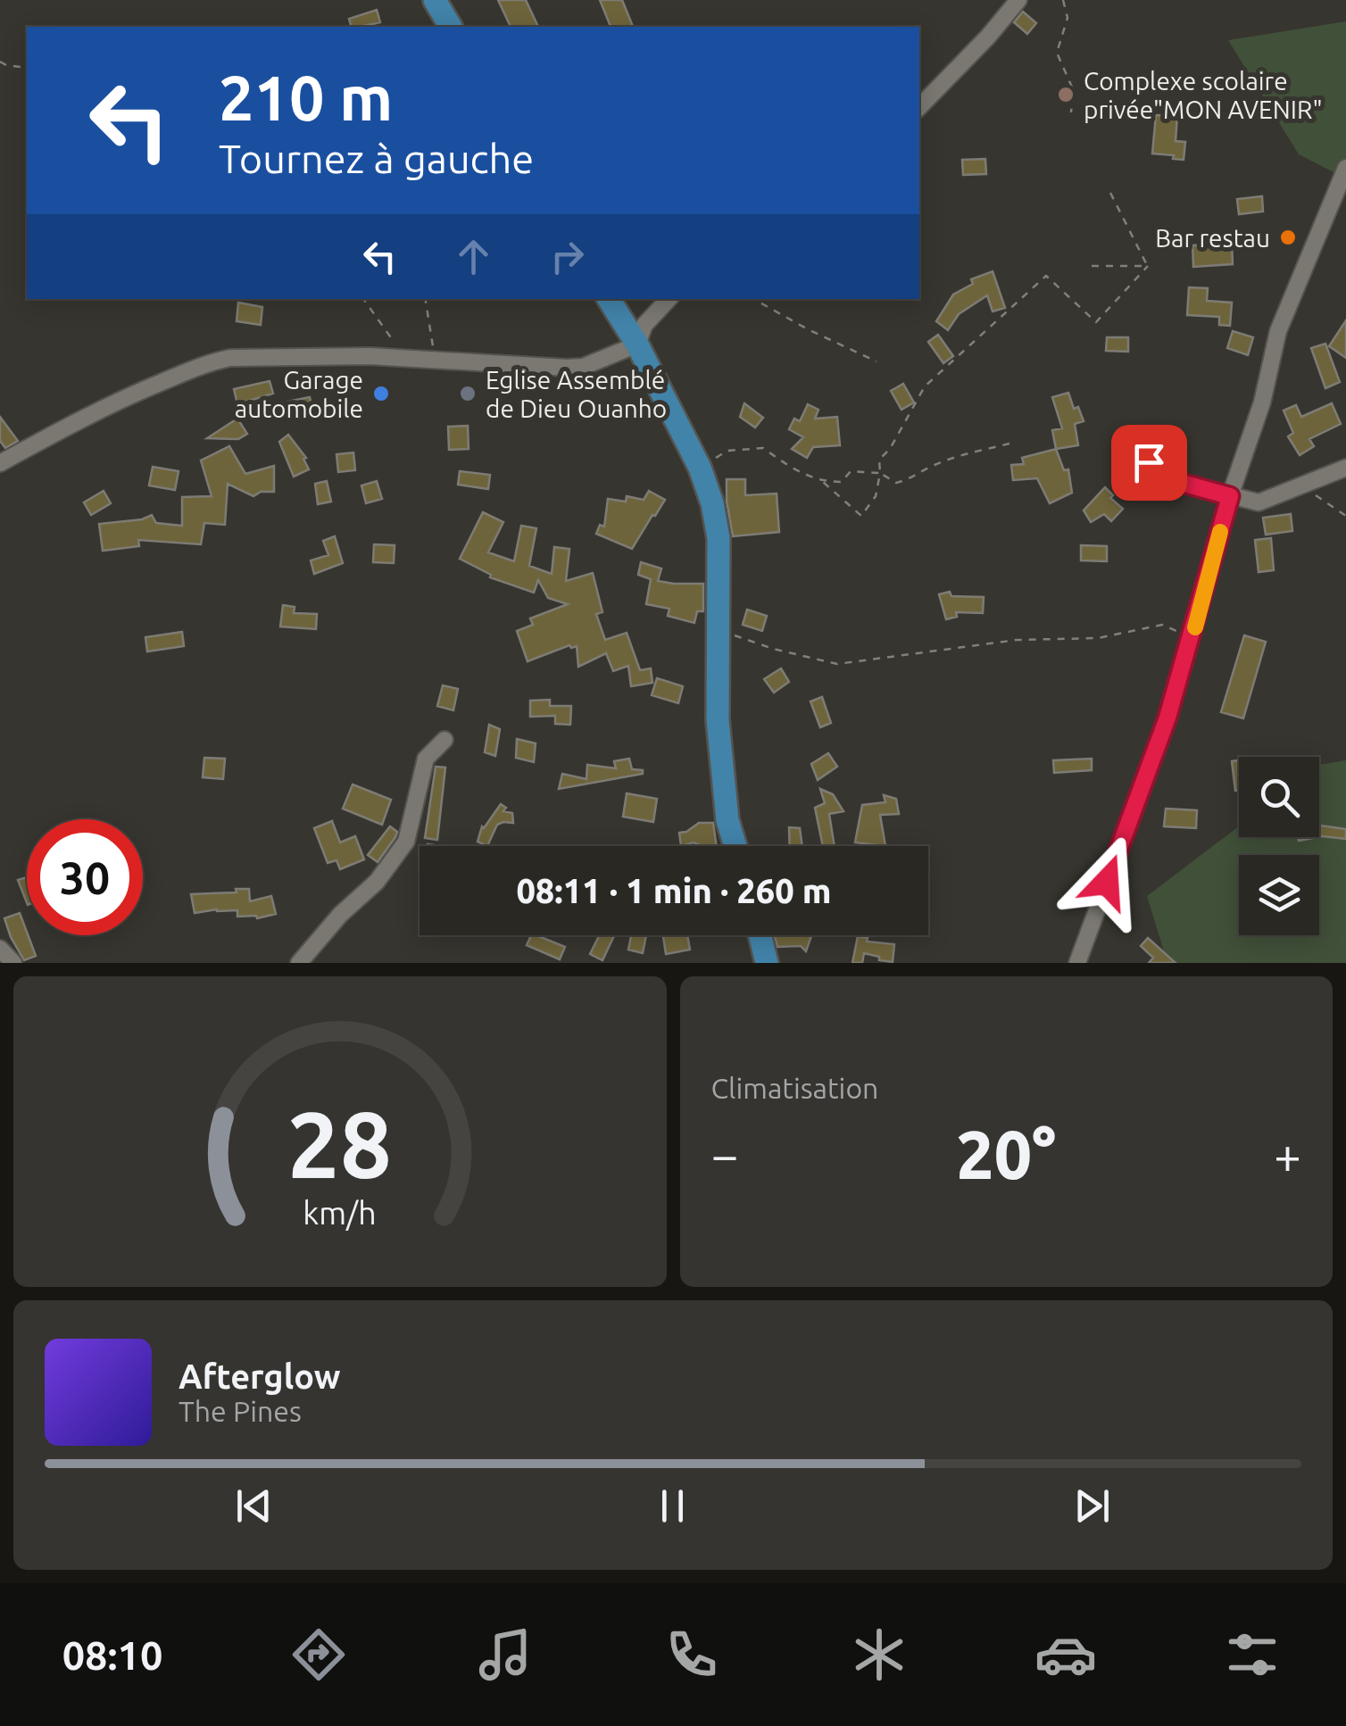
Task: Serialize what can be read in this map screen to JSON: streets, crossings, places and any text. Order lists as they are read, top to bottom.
{
  "places": [
    "Complexe scolaire privée\"MON AVENIR\"",
    "Bar restau",
    "Garage automobile",
    "Eglise Assemblé de Dieu Ouanho"
  ],
  "page": {
    "turn": ["210 m", "Tournez à gauche"],
    "limit": "30",
    "trip": "08:11 · 1 min · 260 m",
    "tile": "Climatisation",
    "heat": ["−", "20°", "+"],
    "song": ["Afterglow", "The Pines"],
    "tabs": "08:10",
    "gauge": ["28", "km/h"]
  }
}
